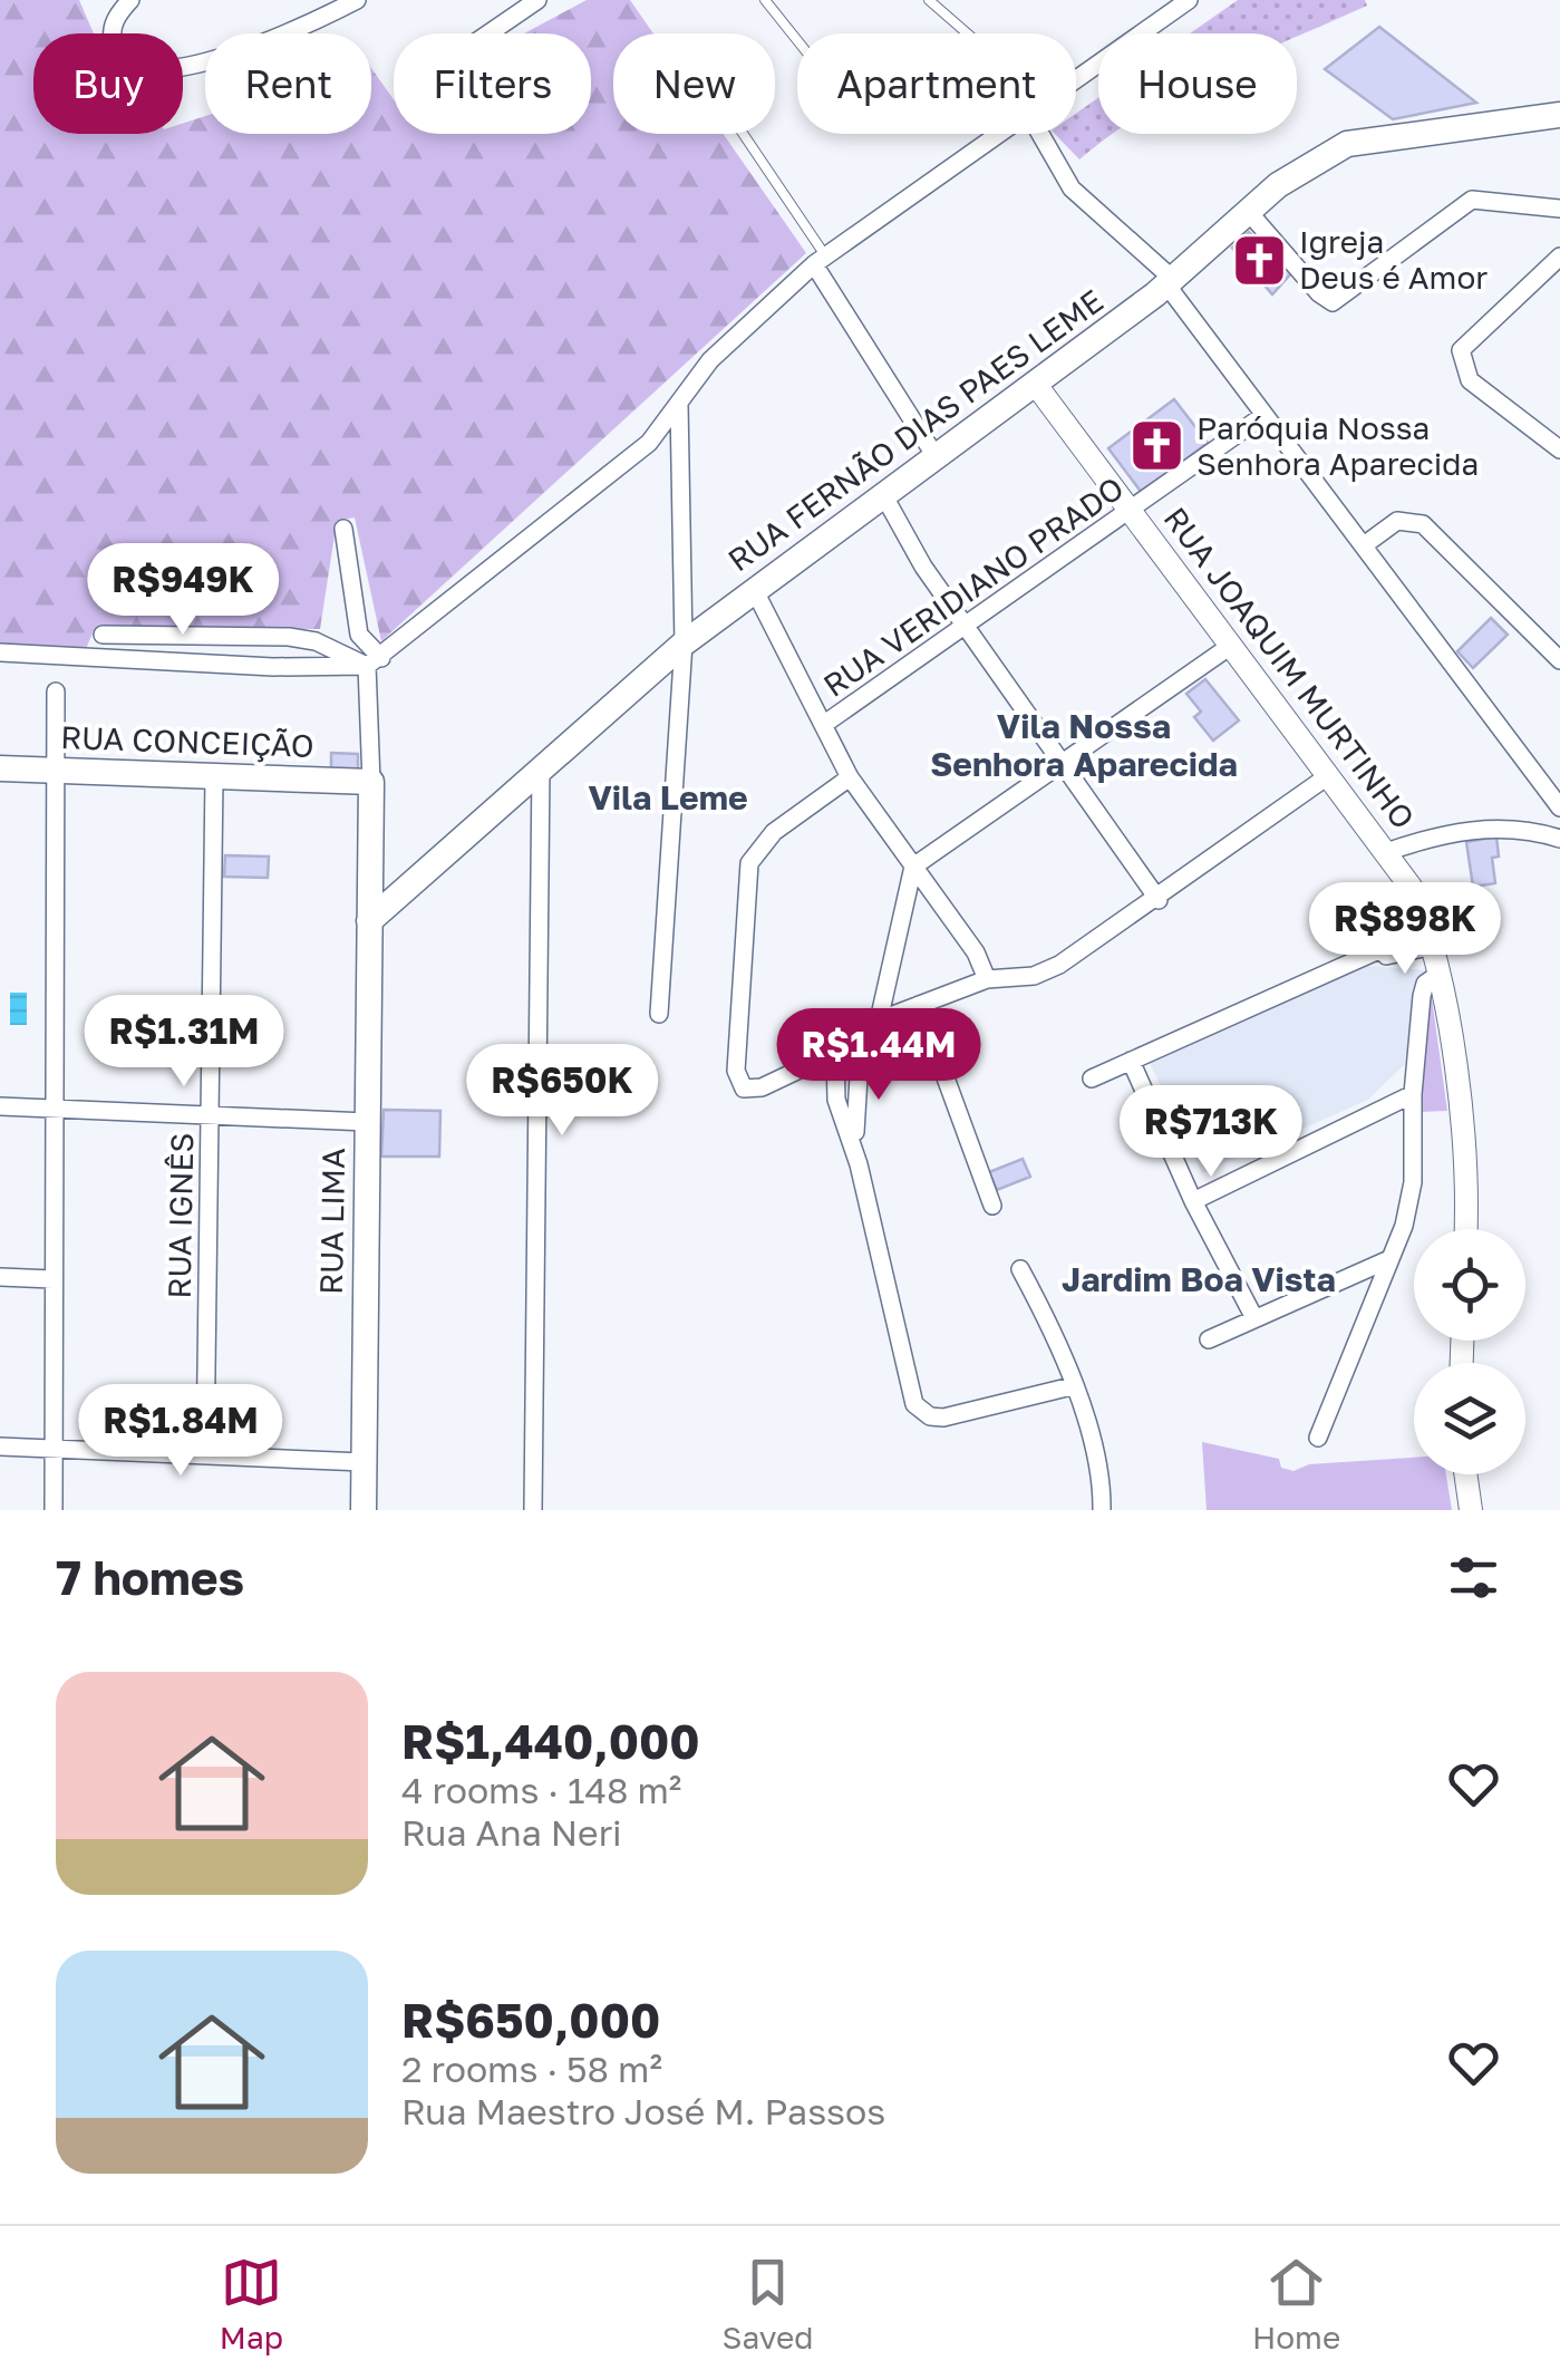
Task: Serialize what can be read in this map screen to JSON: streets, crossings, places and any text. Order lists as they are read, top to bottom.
{
  "streets": {
    "main road": ["RUA FERNÃO DIAS PAES LEME", "RUA CONCEIÇÃO", "RUA LIMA"],
    "street": ["RUA VERIDIANO PRADO", "RUA JOAQUIM MURTINHO", "RUA IGNÊS"]
  },
  "crossings": [
    ["RUA FERNÃO DIAS PAES LEME", "RUA JOAQUIM MURTINHO"],
    ["RUA FERNÃO DIAS PAES LEME", "RUA LIMA"],
    ["RUA VERIDIANO PRADO", "RUA JOAQUIM MURTINHO"],
    ["RUA CONCEIÇÃO", "RUA IGNÊS"],
    ["RUA CONCEIÇÃO", "RUA LIMA"]
  ],
  "districts": ["Vila Nossa Senhora Aparecida", "Vila Leme", "Jardim Boa Vista"],
  "places": {
    "church": ["Igreja Deus é Amor", "Paróquia Nossa Senhora Aparecida"]
  },
  "page": {
    "chip": [
      "Buy",
      "Rent",
      "Filters",
      "New",
      "Apartment",
      "House"
    ],
    "price": [
      "R$949K",
      "R$898K",
      "R$1.31M",
      "R$1.44M",
      "R$650K",
      "R$713K",
      "R$1.84M"
    ],
    "heading": "7 homes",
    "list": [
      {
        "name": "R$1,440,000",
        "note": "4 rooms · 148 m² · Rua Ana Neri"
      },
      {
        "name": "R$650,000",
        "note": "2 rooms · 58 m² · Rua Maestro José M. Passos"
      }
    ],
    "tabs": ["Map", "Saved", "Home"]
  }
}
